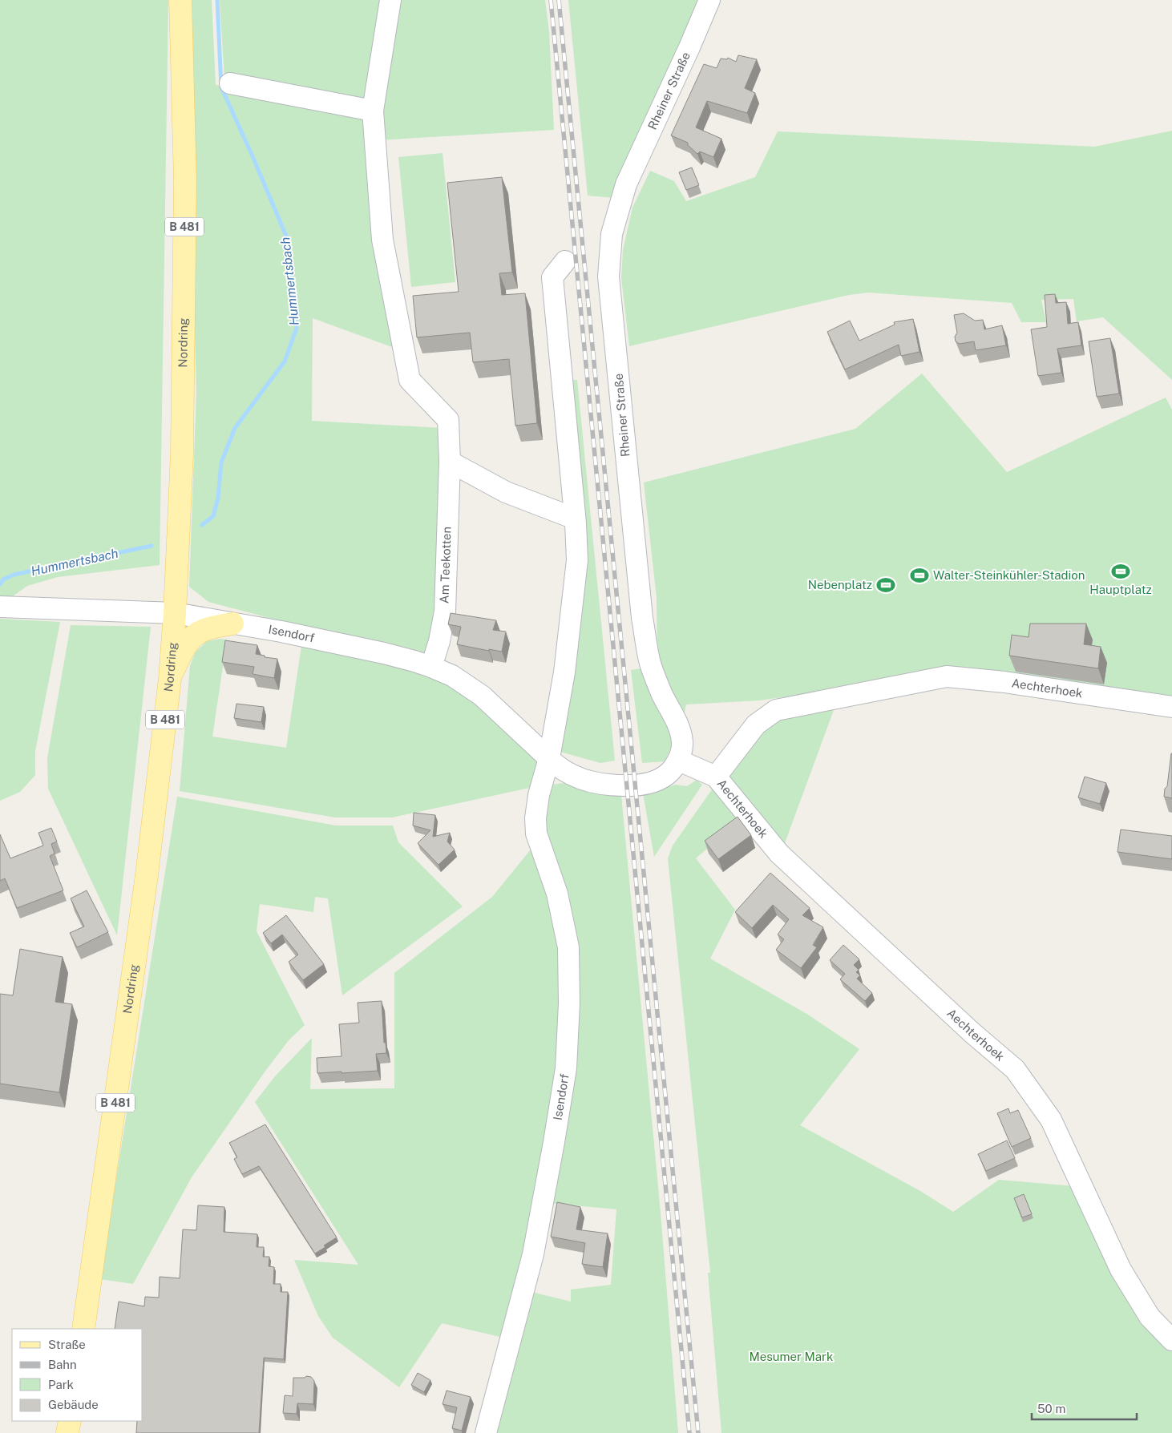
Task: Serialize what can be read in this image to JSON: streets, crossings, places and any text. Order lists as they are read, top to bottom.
{
  "streets": {
    "main road": ["B 481", "Nordring"],
    "street": [
      "Rheiner Straße",
      "Am Teekotten",
      "Isendorf",
      "Aechterhoek"
    ]
  },
  "crossings": [
    ["Rheiner Straße", "Isendorf"],
    ["Rheiner Straße", "Aechterhoek"],
    ["Nordring", "Isendorf"],
    ["Am Teekotten", "Isendorf"]
  ],
  "water": ["Hummertsbach"],
  "parks": ["Mesumer Mark"],
  "places": {
    "sports": ["Hauptplatz", "Walter-Steinkühler-Stadion", "Nebenplatz"]
  },
  "legend": [
    "Straße",
    "Bahn",
    "Park",
    "Gebäude"
  ],
  "scale_bar": "50 m"
}
